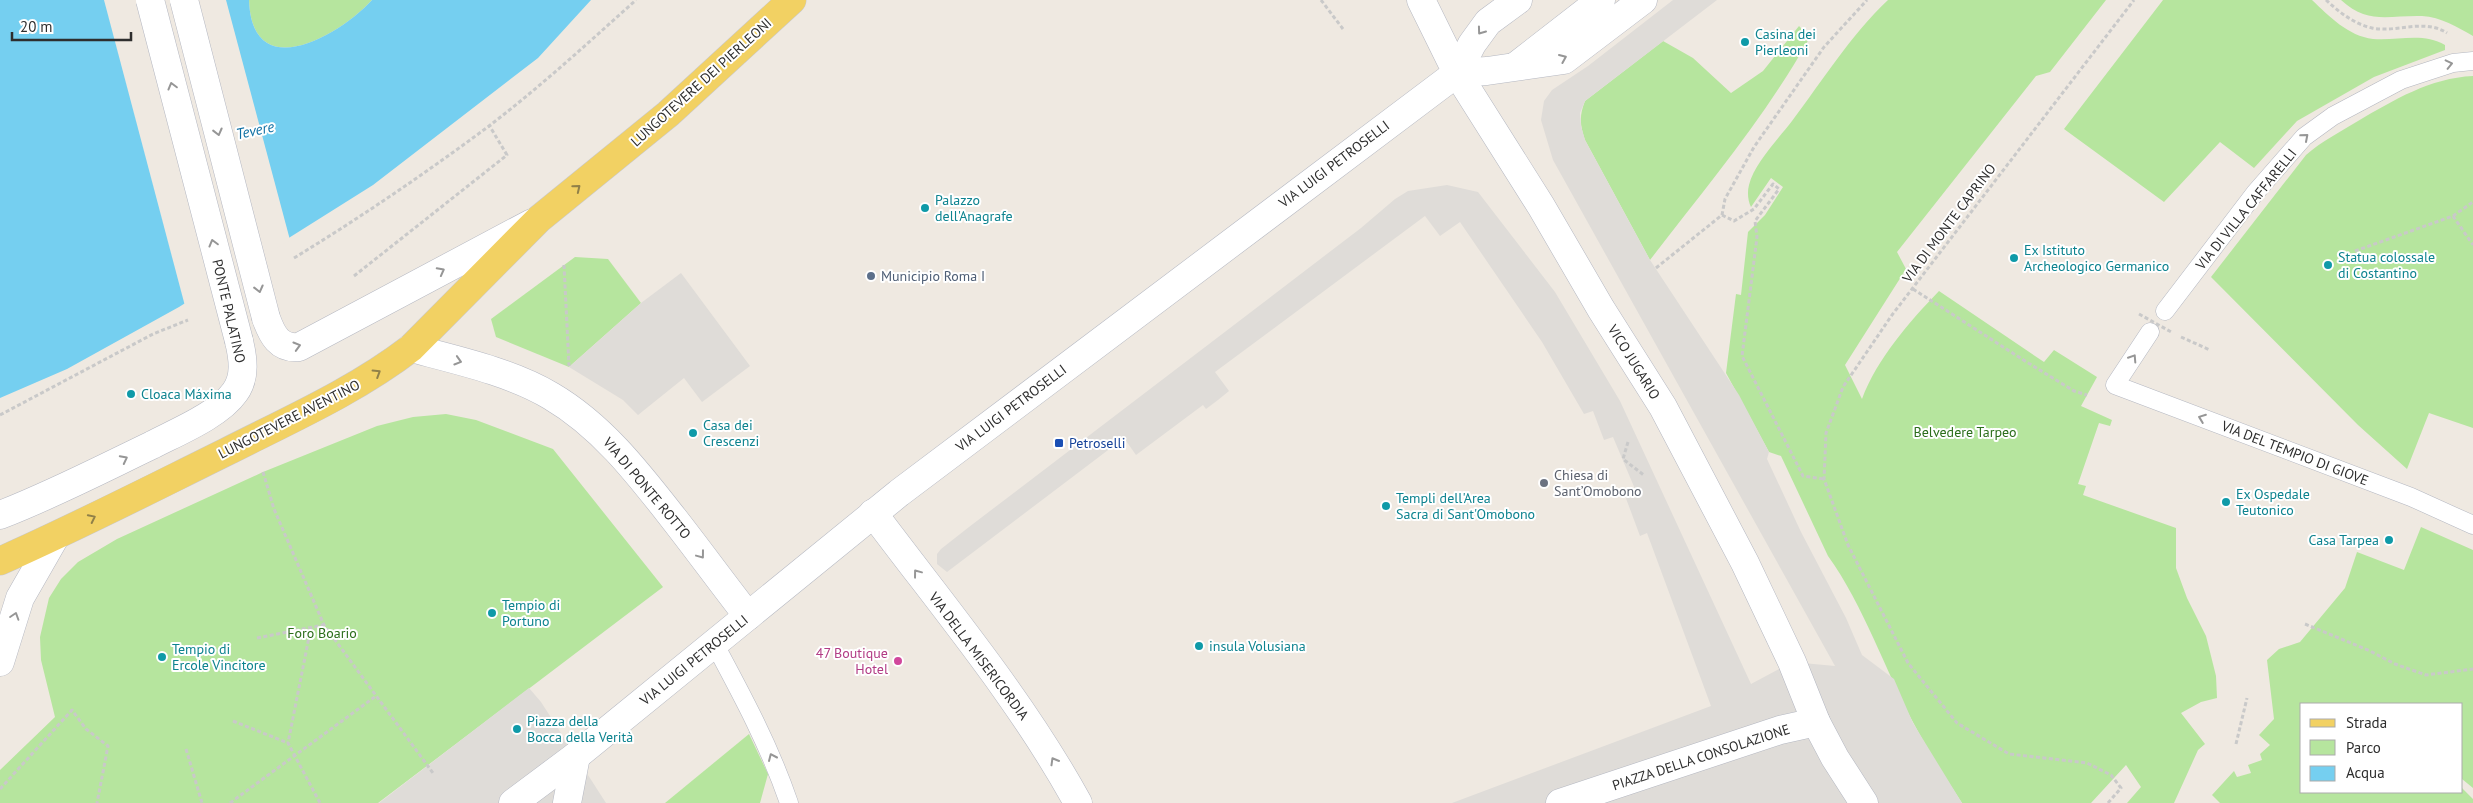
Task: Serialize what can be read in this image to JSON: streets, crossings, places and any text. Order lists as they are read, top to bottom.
{
  "streets": {
    "main road": [
      "LUNGOTEVERE DEI PIERLEONI",
      "VIA LUIGI PETROSELLI",
      "PONTE PALATINO",
      "VICO JUGARIO",
      "LUNGOTEVERE AVENTINO",
      "VIA DI PONTE ROTTO",
      "VIA DELLA MISERICORDIA",
      "PIAZZA DELLA CONSOLAZIONE"
    ],
    "lane": ["VIA DI VILLA CAFFARELLI", "VIA DEL TEMPIO DI GIOVE"],
    "path": ["VIA DI MONTE CAPRINO"]
  },
  "crossings": [
    ["LUNGOTEVERE DEI PIERLEONI", "LUNGOTEVERE AVENTINO"],
    ["VIA LUIGI PETROSELLI", "VICO JUGARIO"],
    ["VIA LUIGI PETROSELLI", "VIA DI PONTE ROTTO"],
    ["VIA LUIGI PETROSELLI", "VIA DELLA MISERICORDIA"],
    ["VICO JUGARIO", "PIAZZA DELLA CONSOLAZIONE"],
    ["LUNGOTEVERE AVENTINO", "VIA DI PONTE ROTTO"]
  ],
  "one_way": [
    "LUNGOTEVERE DEI PIERLEONI",
    "VIA DI VILLA CAFFARELLI",
    "LUNGOTEVERE AVENTINO",
    "VIA DEL TEMPIO DI GIOVE",
    "VIA DI PONTE ROTTO",
    "VIA DELLA MISERICORDIA"
  ],
  "water": ["Tevere"],
  "parks": ["Belvedere Tarpeo", "Foro Boario"],
  "places": {
    "other": [
      "Casina dei Pierleoni",
      "Palazzo dell'Anagrafe",
      "Ex Istituto Archeologico Germanico",
      "Statua colossale di Costantino",
      "Municipio Roma I",
      "Cloaca Máxima",
      "Casa dei Crescenzi",
      "Chiesa di Sant’Omobono",
      "Ex Ospedale Teutonico",
      "Templi dell'Area Sacra di Sant'Omobono",
      "Casa Tarpea",
      "Tempio di Portuno",
      "insula Volusiana",
      "Tempio di Ercole Vincitore",
      "47 Boutique Hotel",
      "Piazza della Bocca della Verità"
    ],
    "transit": ["Petroselli"]
  },
  "legend": ["Strada", "Parco", "Acqua"],
  "scale_bar": "20 m"
}
